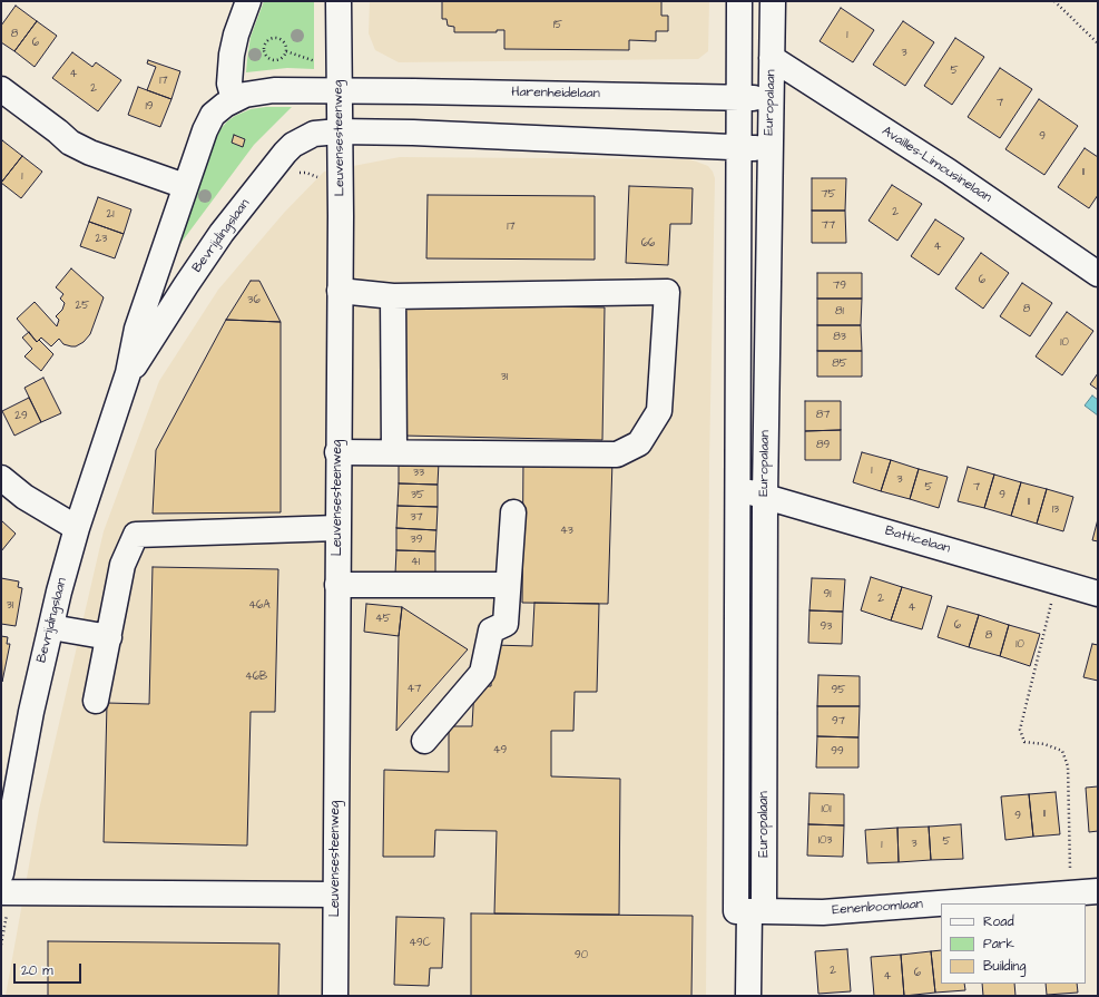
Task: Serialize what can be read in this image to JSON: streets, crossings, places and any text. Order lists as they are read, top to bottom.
{
  "streets": {
    "street": [
      "Harenheidelaan",
      "Europalaan",
      "Leuvensesteenweg",
      "Availles-Limousinelaan",
      "Bevrijdingslaan",
      "Batticelaan",
      "Eenenboomlaan"
    ]
  },
  "crossings": [
    ["Harenheidelaan", "Europalaan"],
    ["Harenheidelaan", "Leuvensesteenweg"],
    ["Harenheidelaan", "Bevrijdingslaan"],
    ["Europalaan", "Availles-Limousinelaan"],
    ["Europalaan", "Batticelaan"],
    ["Europalaan", "Eenenboomlaan"],
    ["Leuvensesteenweg", "Bevrijdingslaan"]
  ],
  "house_numbers": [
    "15",
    "8",
    "1",
    "6",
    "3",
    "5",
    "4",
    "17",
    "2",
    "7",
    "19",
    "9",
    "11",
    "1",
    "75",
    "2",
    "21",
    "77",
    "17",
    "23",
    "66",
    "4",
    "6",
    "79",
    "36",
    "25",
    "8",
    "81",
    "83",
    "10",
    "85",
    "31",
    "87",
    "29",
    "89",
    "1",
    "33",
    "3",
    "5",
    "7",
    "35",
    "9",
    "11",
    "13",
    "37",
    "43",
    "39",
    "41",
    "91",
    "2",
    "31",
    "46A",
    "4",
    "45",
    "6",
    "93",
    "8",
    "10",
    "46B",
    "47",
    "95",
    "97",
    "49",
    "99",
    "101",
    "11",
    "9",
    "103",
    "5",
    "3",
    "1",
    "49C",
    "90",
    "2",
    "6",
    "4"
  ],
  "legend": ["Road", "Park", "Building"],
  "scale_bar": "20 m"
}
